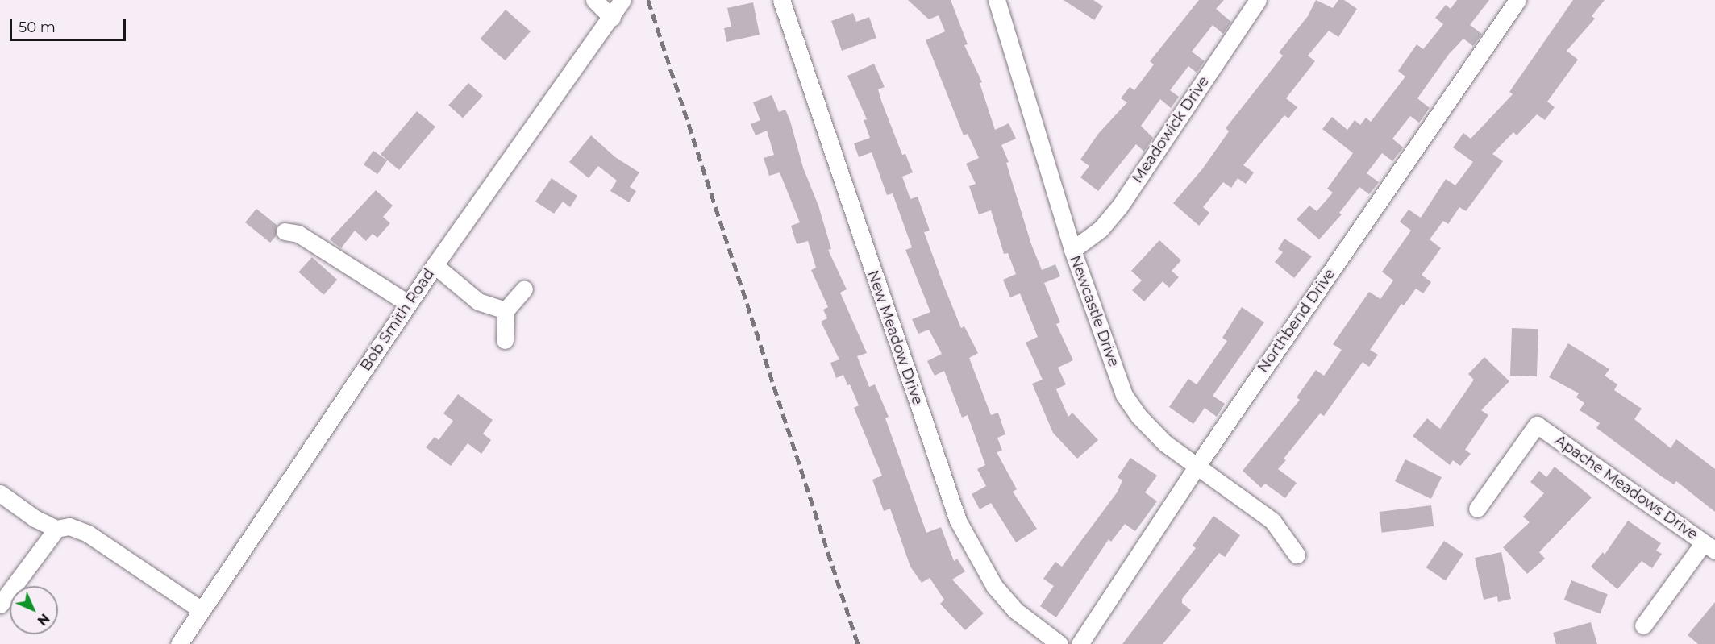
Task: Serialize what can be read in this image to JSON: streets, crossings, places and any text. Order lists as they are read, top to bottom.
{
  "streets": {
    "street": [
      "Meadowick Drive",
      "Newcastle Drive",
      "Bob Smith Road",
      "Northbend Drive",
      "New Meadow Drive",
      "Apache Meadows Drive"
    ]
  },
  "crossings": [
    ["Meadowick Drive", "Newcastle Drive"],
    ["Newcastle Drive", "Northbend Drive"]
  ],
  "scale_bar": "50 m",
  "north": "bottom right"
}
